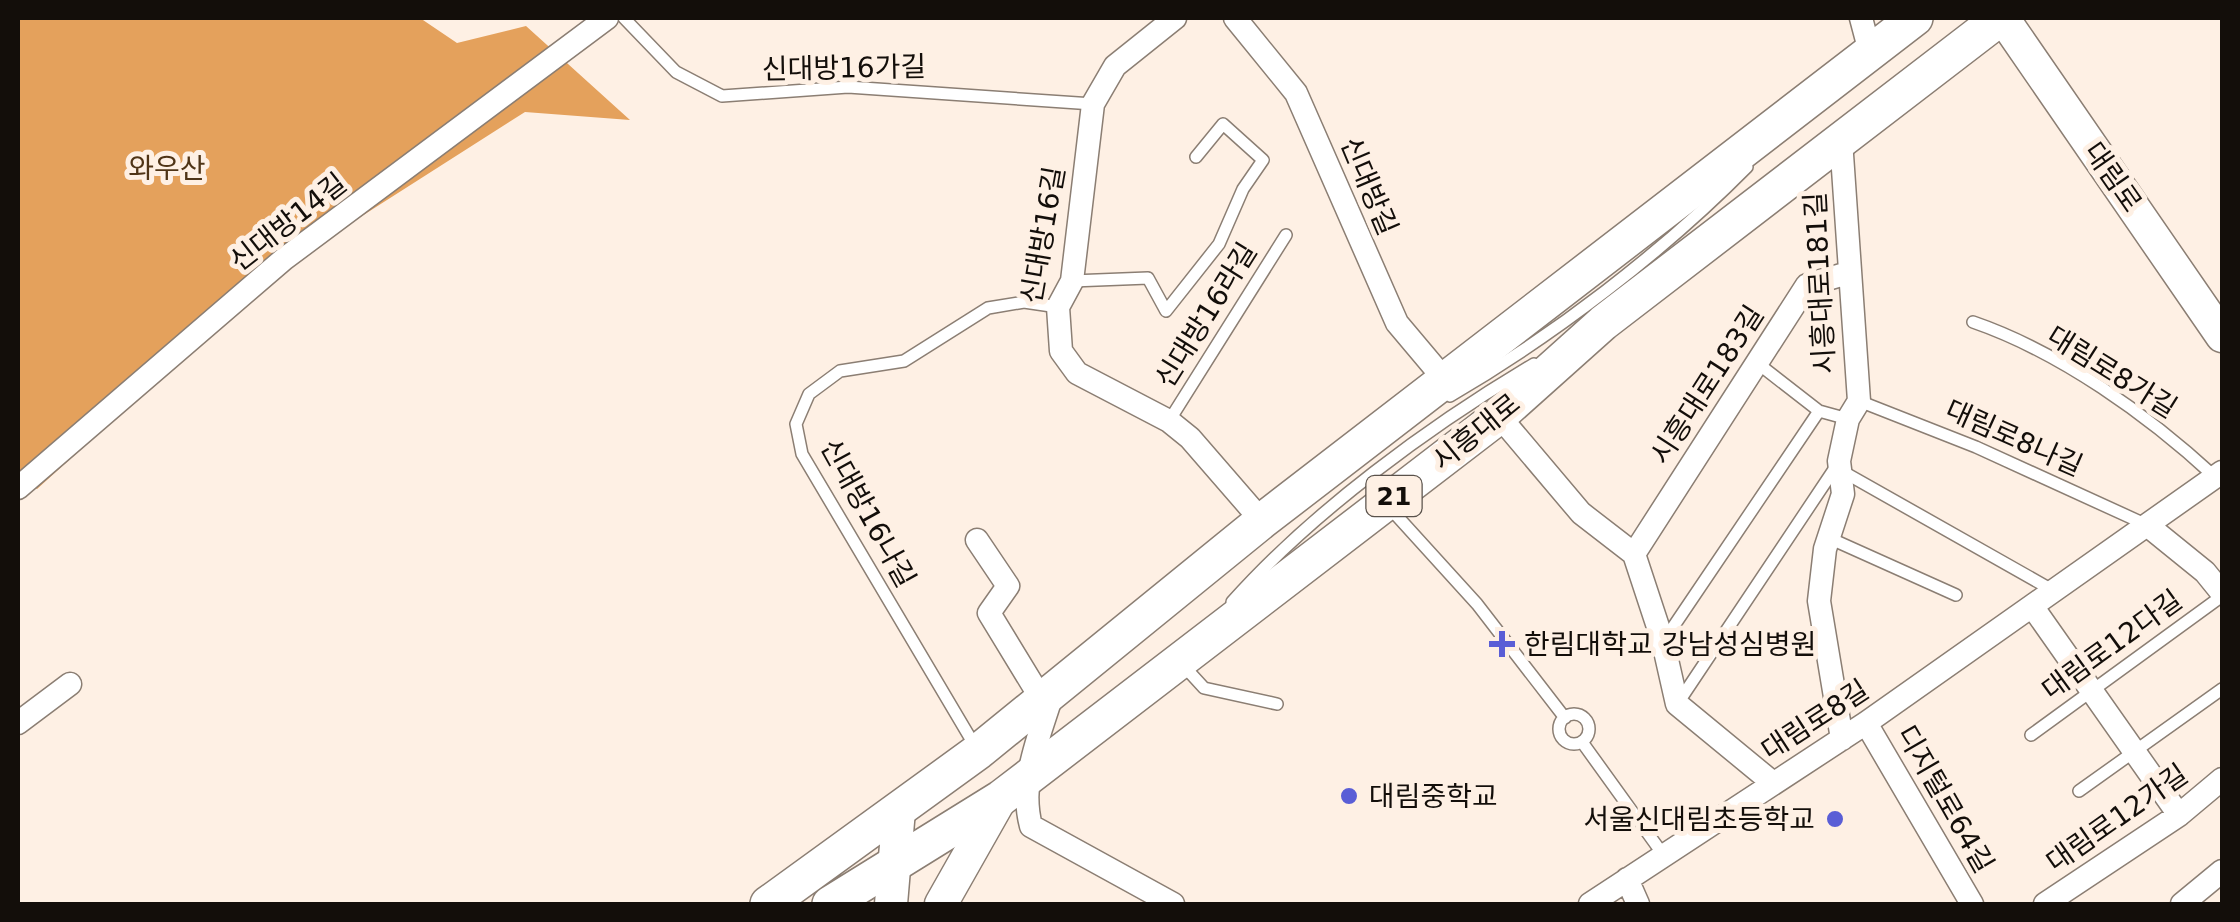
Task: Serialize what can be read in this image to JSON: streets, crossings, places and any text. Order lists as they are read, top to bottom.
{
  "streets": {
    "main road": ["시흥대로", "21"],
    "street": [
      "대림로",
      "신대방길",
      "신대방14길",
      "신대방16길",
      "시흥대로181길",
      "시흥대로183길",
      "대림로8길",
      "디지털로64길",
      "대림로12가길"
    ],
    "lane": [
      "신대방16가길",
      "신대방16라길",
      "대림로8가길",
      "대림로8나길",
      "신대방16나길",
      "대림로12다길"
    ]
  },
  "crossings": [
    ["신대방16가길", "신대방16길"],
    ["대림로", "시흥대로"],
    ["신대방16길", "신대방16라길"],
    ["신대방16길", "신대방16나길"],
    ["시흥대로181길", "시흥대로183길"],
    ["시흥대로181길", "시흥대로"],
    ["시흥대로181길", "대림로8나길"],
    ["시흥대로181길", "대림로8길"],
    ["대림로8가길", "대림로8길"],
    ["대림로8나길", "대림로8길"],
    ["대림로8길", "디지털로64길"]
  ],
  "parks": ["와우산"],
  "places": {
    "health": ["한림대학교 강남성심병원"],
    "other": ["대림중학교", "서울신대림초등학교"]
  }
}
